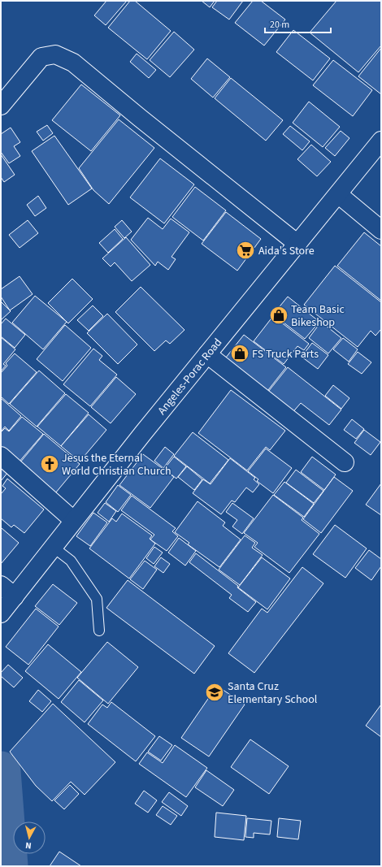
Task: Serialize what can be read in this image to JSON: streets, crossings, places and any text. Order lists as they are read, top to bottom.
{
  "streets": {
    "street": ["Angeles-Porac Road"]
  },
  "places": {
    "supermarket": ["Aida's Store"],
    "shop": ["Team Basic Bikeshop", "FS Truck Parts"],
    "church": ["Jesus the Eternal World Christian Church"],
    "school or university": ["Santa Cruz Elementary School"]
  },
  "scale_bar": "20 m",
  "north": "bottom"
}
